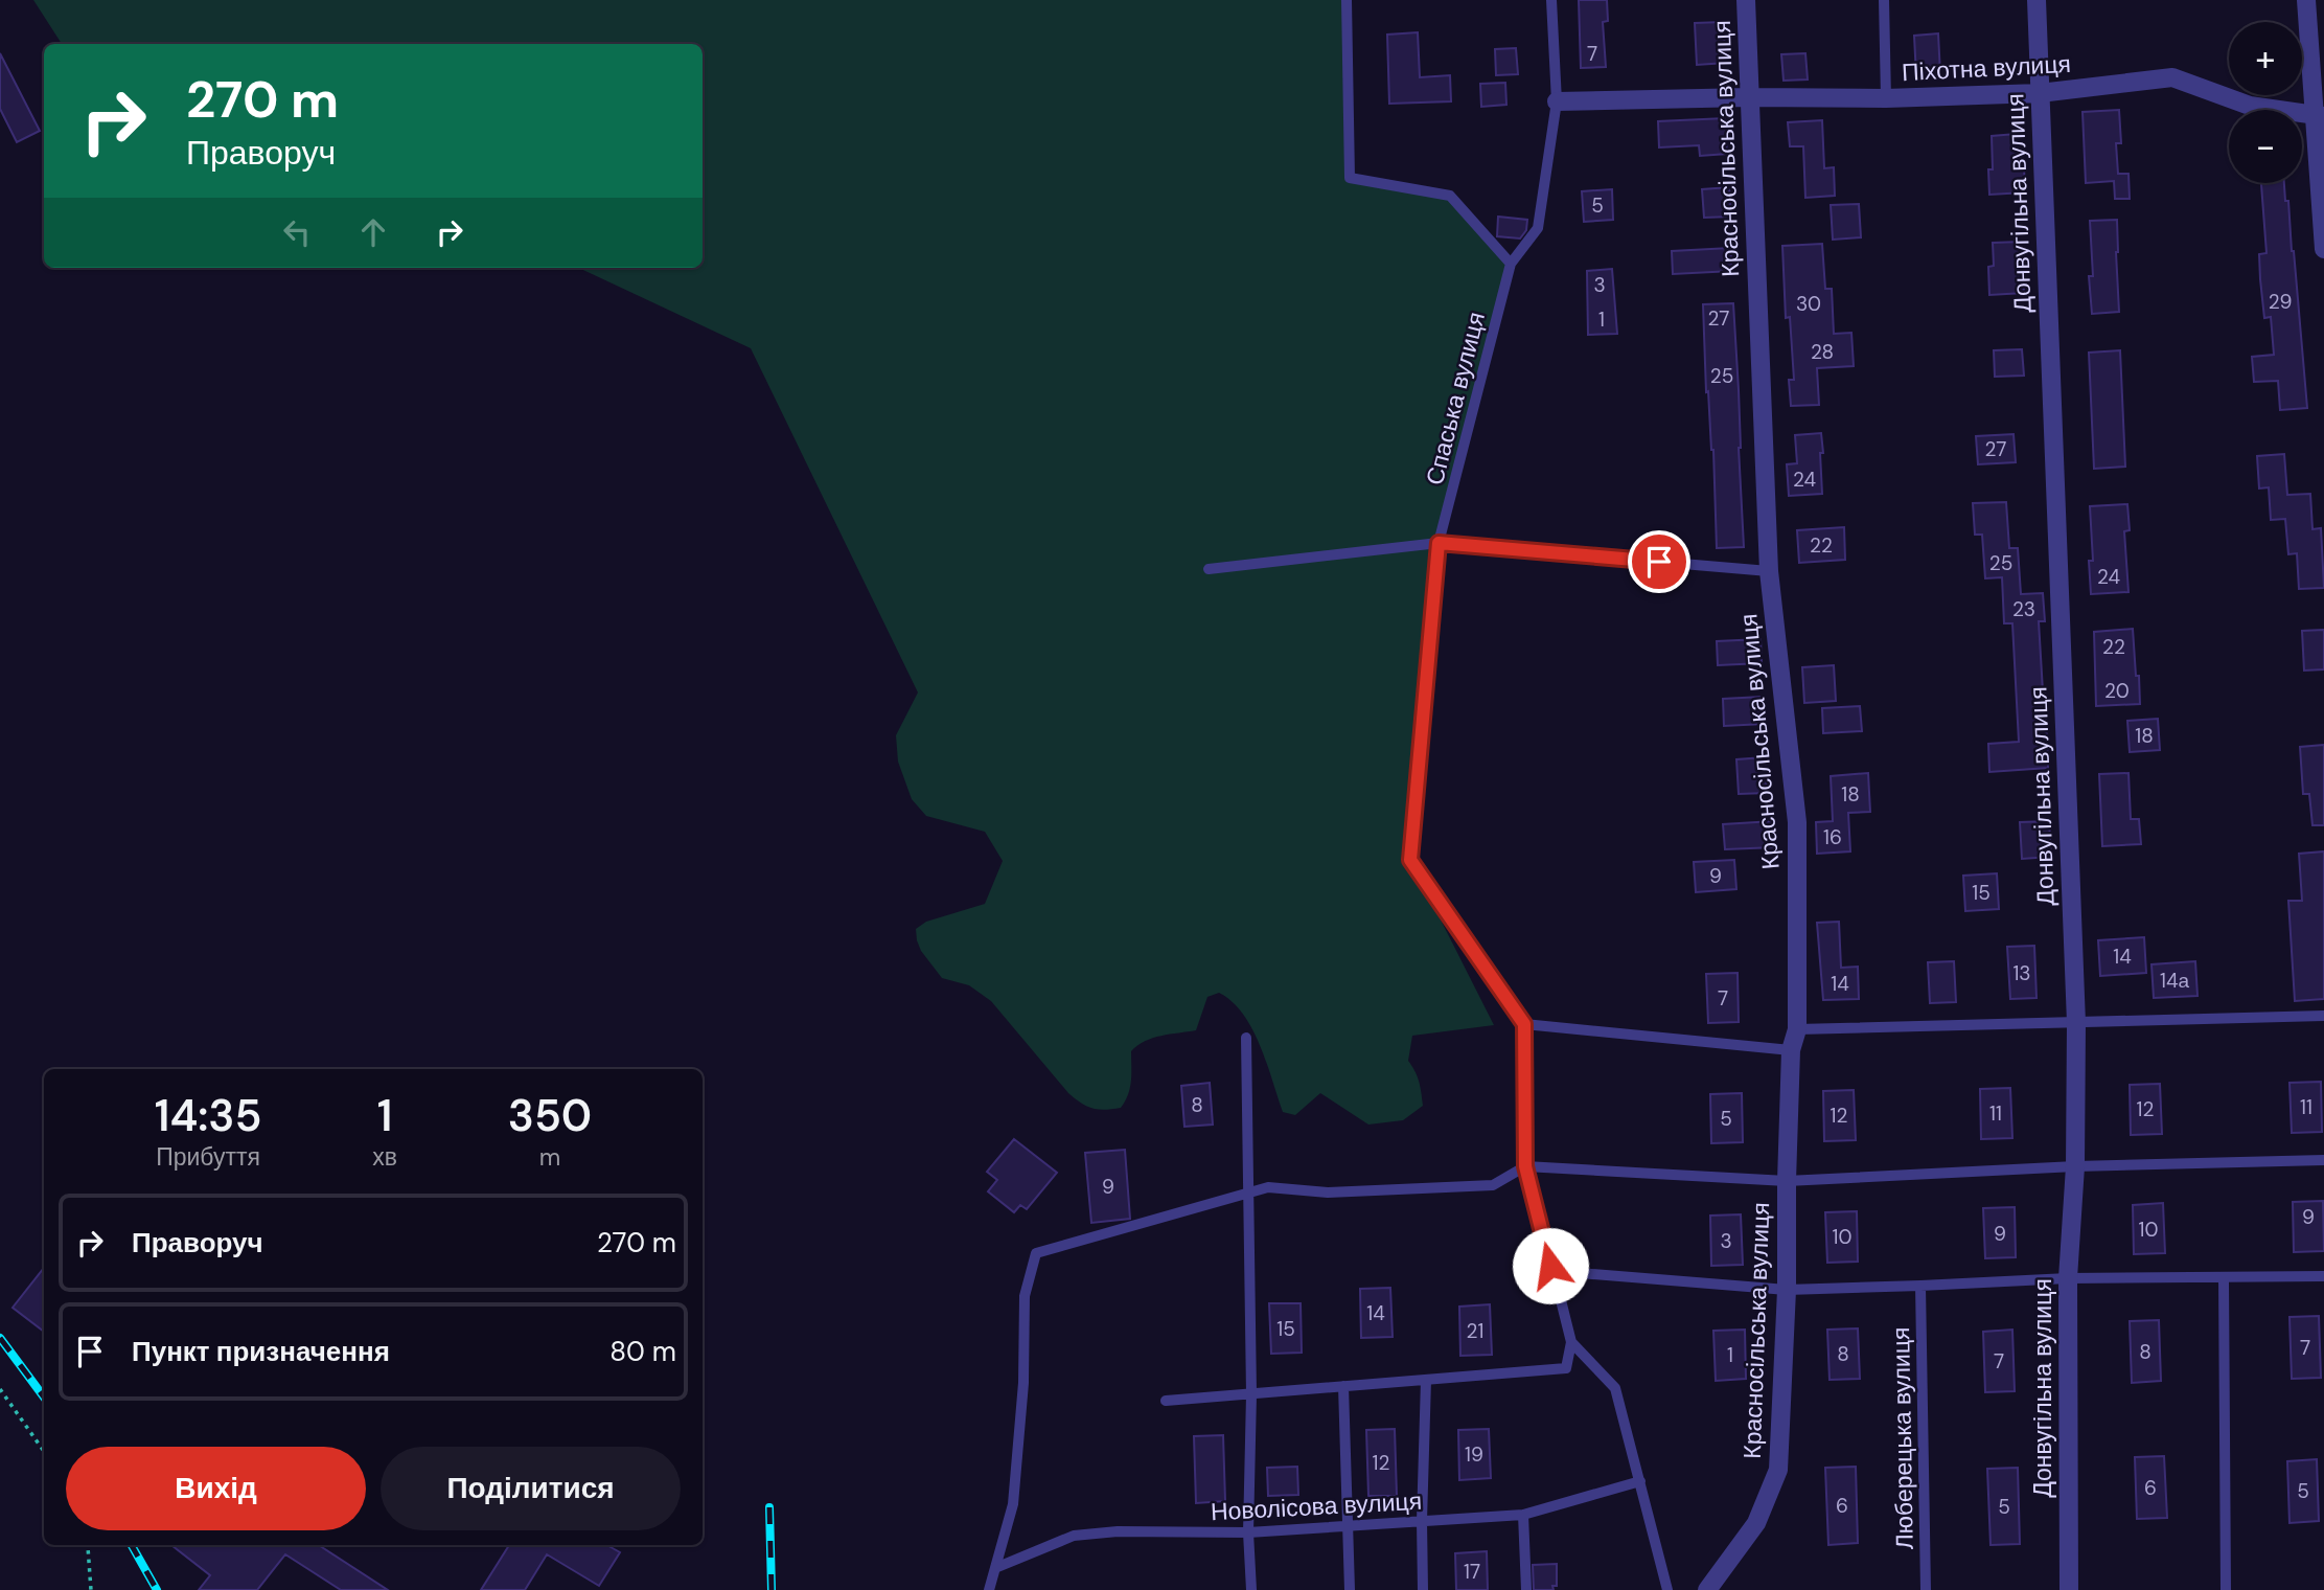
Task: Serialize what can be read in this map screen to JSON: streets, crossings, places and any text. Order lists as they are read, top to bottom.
{
  "streets": {
    "street": ["Піхотна вулиця", "Красносільська вулиця", "Донвугільна вулиця"],
    "lane": ["Спаська вулиця", "Люберецька вулиця", "Новолісова вулиця"]
  },
  "crossings": [
    ["Піхотна вулиця", "Красносільська вулиця"],
    ["Піхотна вулиця", "Донвугільна вулиця"],
    ["Піхотна вулиця", "Спаська вулиця"]
  ],
  "house_numbers": [
    "7",
    "5",
    "3",
    "29",
    "30",
    "27",
    "1",
    "28",
    "25",
    "27",
    "24",
    "22",
    "25",
    "24",
    "23",
    "22",
    "20",
    "18",
    "18",
    "16",
    "9",
    "15",
    "14",
    "13",
    "14а",
    "14",
    "7",
    "8",
    "11",
    "12",
    "11",
    "12",
    "5",
    "9",
    "9",
    "10",
    "9",
    "10",
    "3",
    "14",
    "15",
    "21",
    "7",
    "8",
    "8",
    "1",
    "7",
    "19",
    "12",
    "6",
    "5",
    "6",
    "5",
    "17"
  ],
  "page": {
    "map_buttons": ["+", "−"],
    "turn": ["270 m", "Праворуч"],
    "eta": [
      "14:35",
      "Прибуття",
      "1",
      "хв",
      "350",
      "m"
    ],
    "list": [
      {
        "name": "Праворуч",
        "value": "270 m"
      },
      {
        "name": "Пункт призначення",
        "value": "80 m"
      }
    ],
    "buttons": ["Вихід", "Поділитися"]
  }
}
